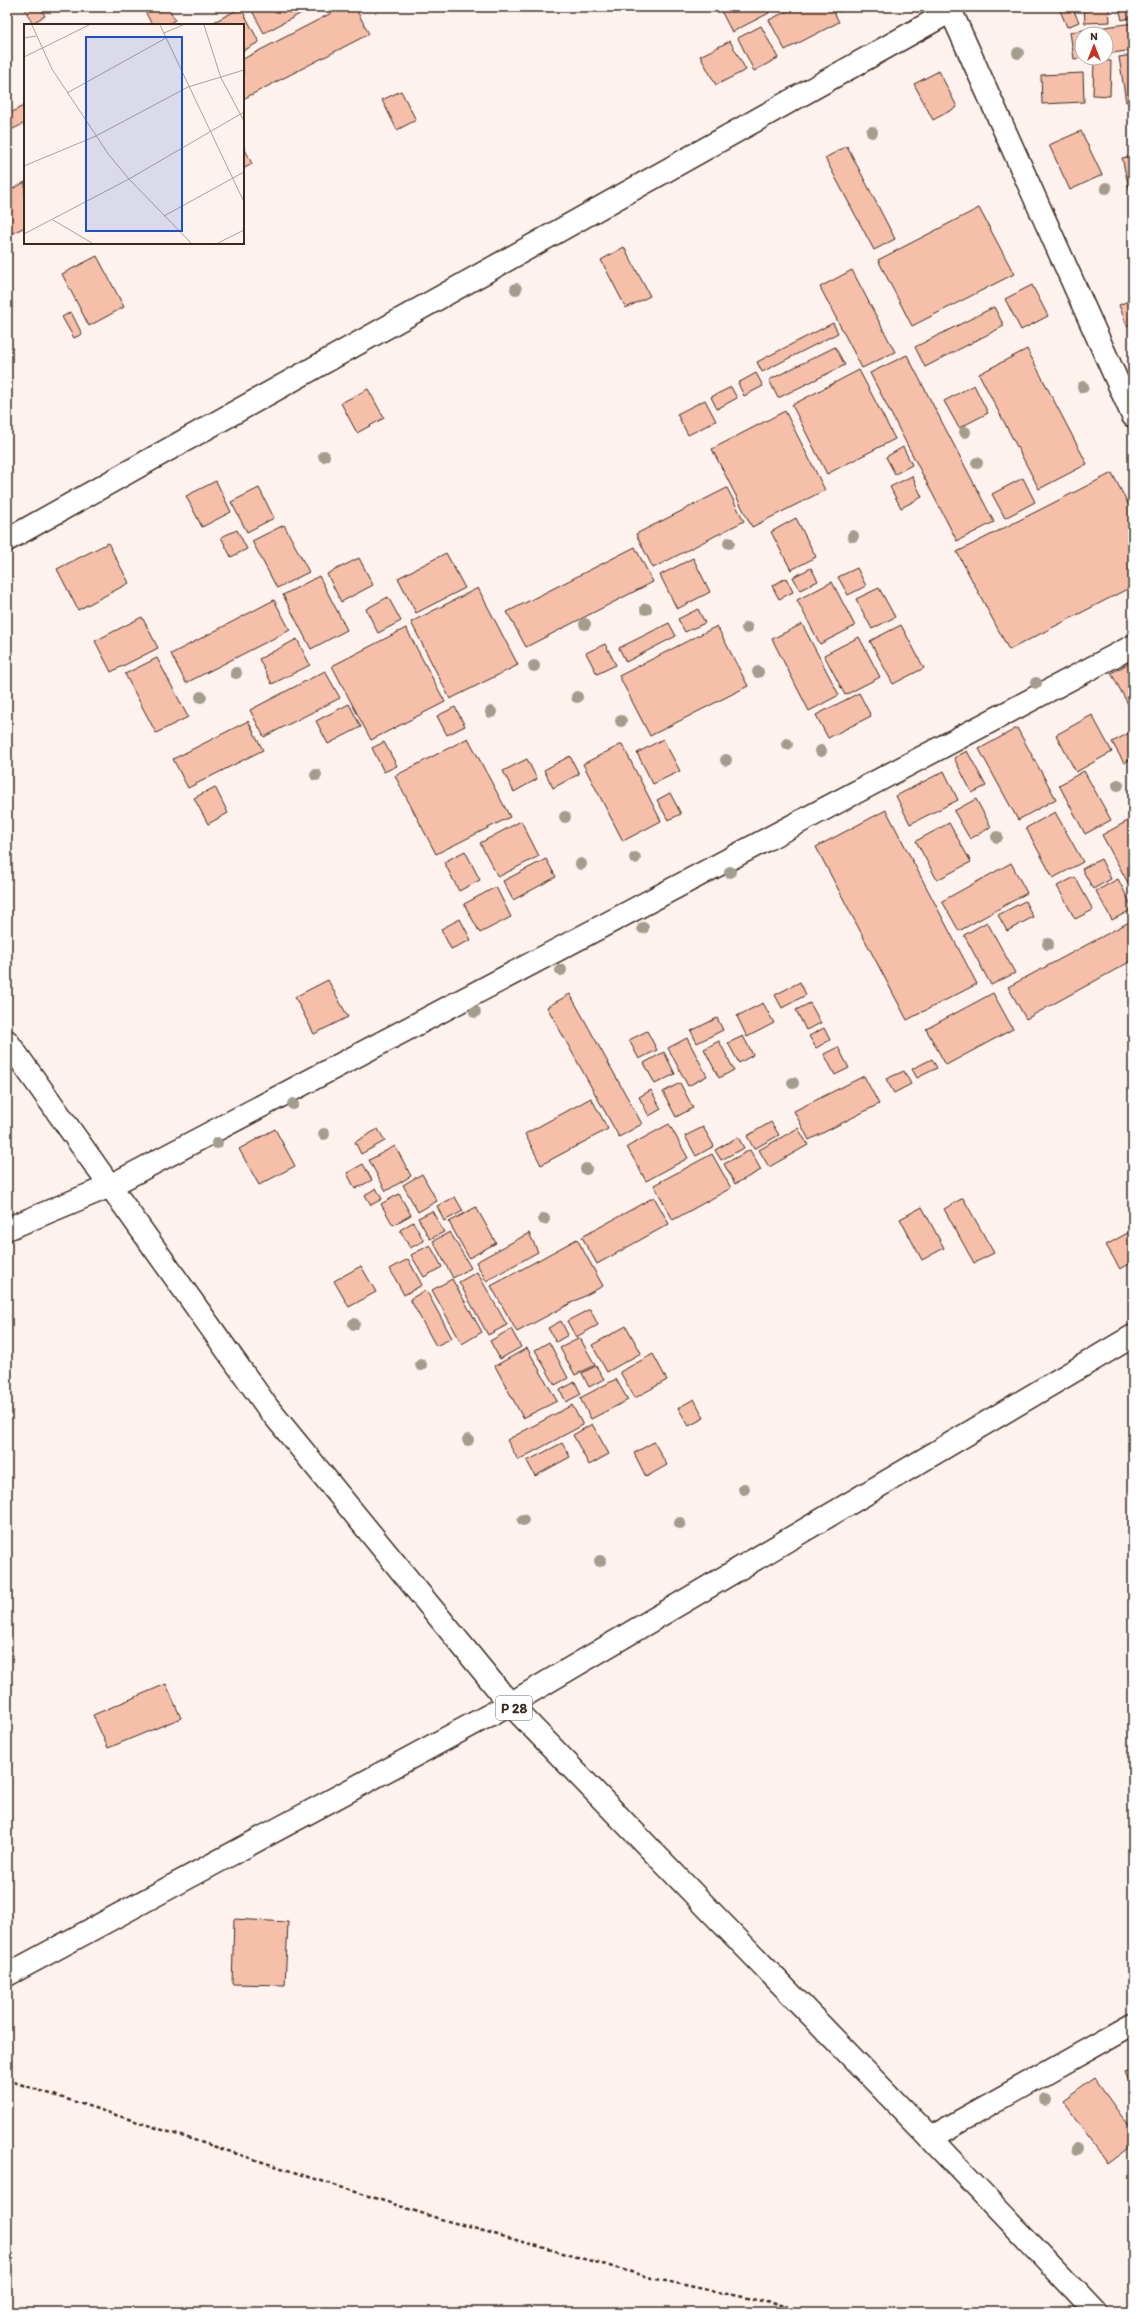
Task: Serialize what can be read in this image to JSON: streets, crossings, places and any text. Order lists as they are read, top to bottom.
{
  "streets": {
    "street": ["P 28"]
  },
  "north": "top"
}
